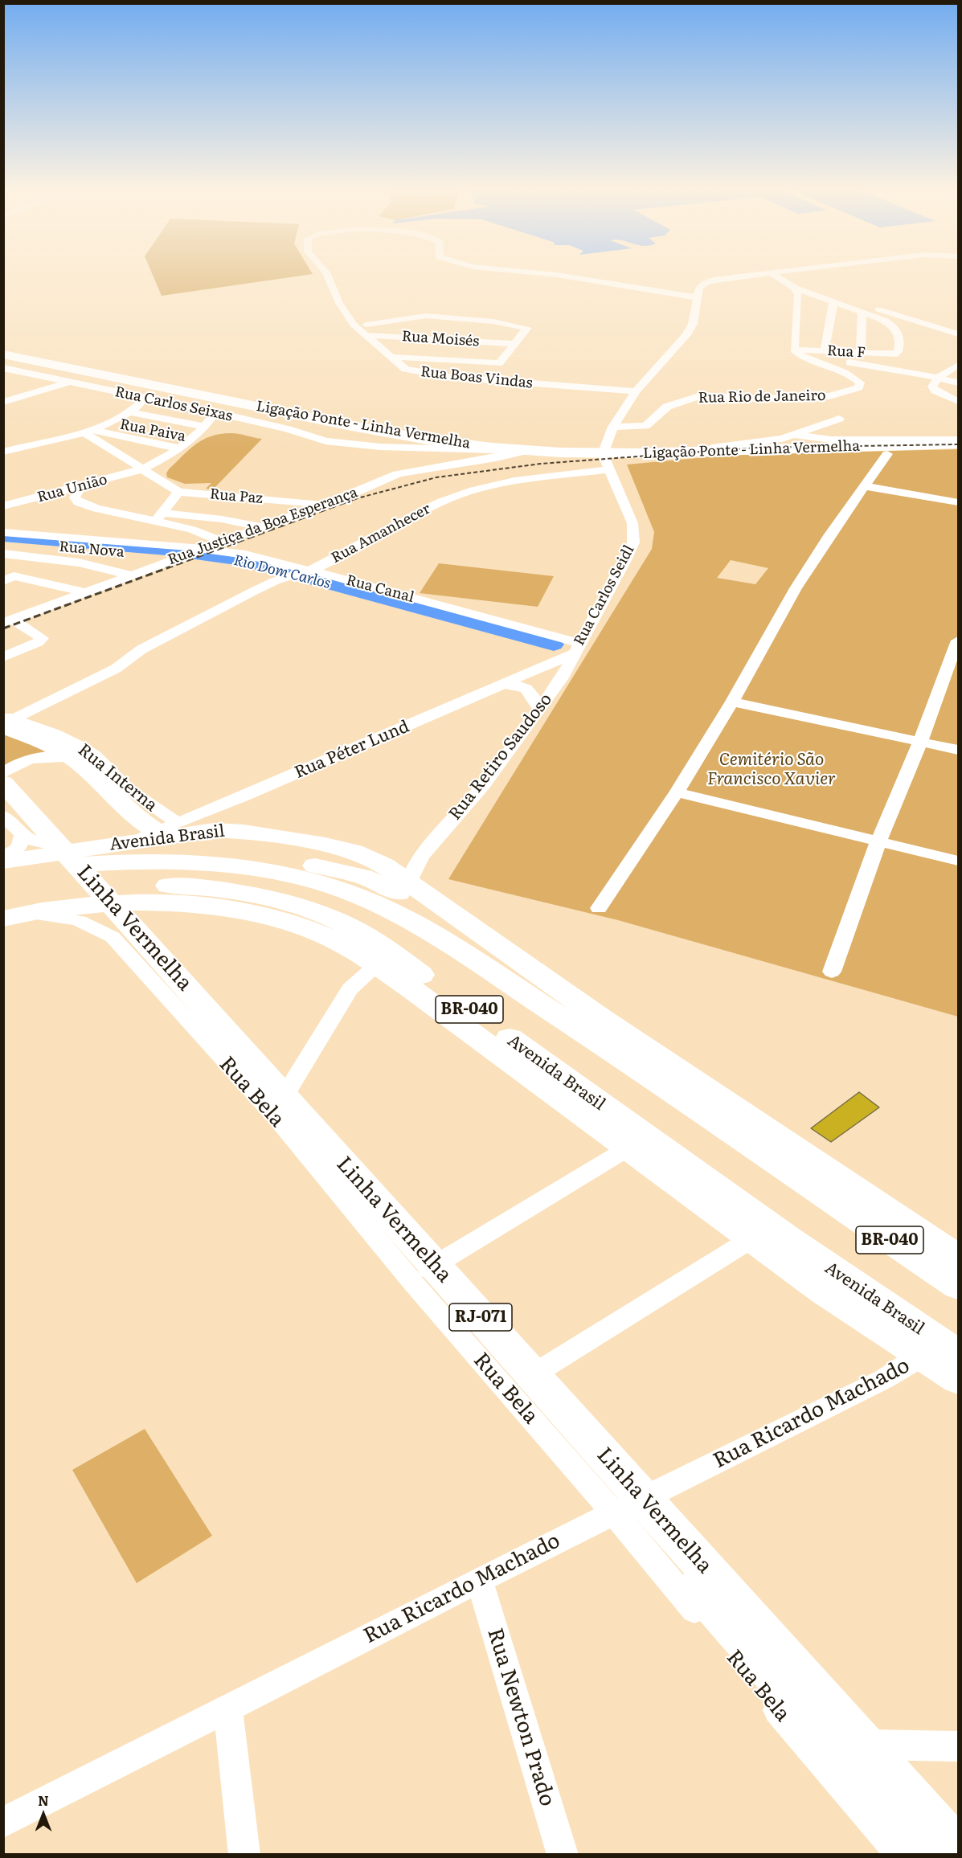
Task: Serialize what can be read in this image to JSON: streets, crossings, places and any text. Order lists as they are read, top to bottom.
{
  "streets": {
    "highway": [
      "Ligação Ponte - Linha Vermelha",
      "Avenida Brasil",
      "Linha Vermelha",
      "BR-040",
      "RJ-071"
    ],
    "street": [
      "Rua Moisés",
      "Rua F",
      "Rua Boas Vindas",
      "Rua Rio de Janeiro",
      "Rua Carlos Seixas",
      "Rua Paiva",
      "Rua União",
      "Rua Paz",
      "Rua Justiça da Boa Esperança",
      "Rua Amanhecer",
      "Rua Nova",
      "Rua Canal",
      "Rua Carlos Seidl",
      "Rua Péter Lund",
      "Rua Retiro Saudoso",
      "Rua Bela",
      "Rua Ricardo Machado",
      "Rua Newton Prado"
    ]
  },
  "crossings": [
    ["Rua Moisés", "Rua Boas Vindas"],
    ["Rua Carlos Seixas", "Rua União"],
    ["Rua Carlos Seixas", "Rua Justiça da Boa Esperança"],
    ["Rua Carlos Seixas", "Rua Carlos Seidl"],
    ["Rua Paiva", "Rua União"],
    ["Rua Paz", "Rua Justiça da Boa Esperança"],
    ["Rua Justiça da Boa Esperança", "Rua Nova"],
    ["Rua Justiça da Boa Esperança", "Rua Canal"],
    ["Rua Amanhecer", "Rua Canal"],
    ["Rua Amanhecer", "Rua Carlos Seidl"],
    ["Rua Nova", "Rua Canal"],
    ["Rua Canal", "Rua Carlos Seidl"],
    ["Rua Canal", "Rua Péter Lund"],
    ["Rua Canal", "Rua Retiro Saudoso"],
    ["Rua Carlos Seidl", "Rua Péter Lund"],
    ["Rua Carlos Seidl", "Rua Retiro Saudoso"],
    ["Rua Péter Lund", "Rua Retiro Saudoso"],
    ["Rua Péter Lund", "Avenida Brasil"],
    ["Rua Retiro Saudoso", "Avenida Brasil"],
    ["Avenida Brasil", "Rua Bela"],
    ["Avenida Brasil", "Rua Ricardo Machado"],
    ["Rua Bela", "Rua Ricardo Machado"],
    ["Rua Ricardo Machado", "Rua Newton Prado"]
  ],
  "water": ["Rio Dom Carlos"],
  "parks": ["Cemitério São Francisco Xavier"],
  "north": "top"
}
